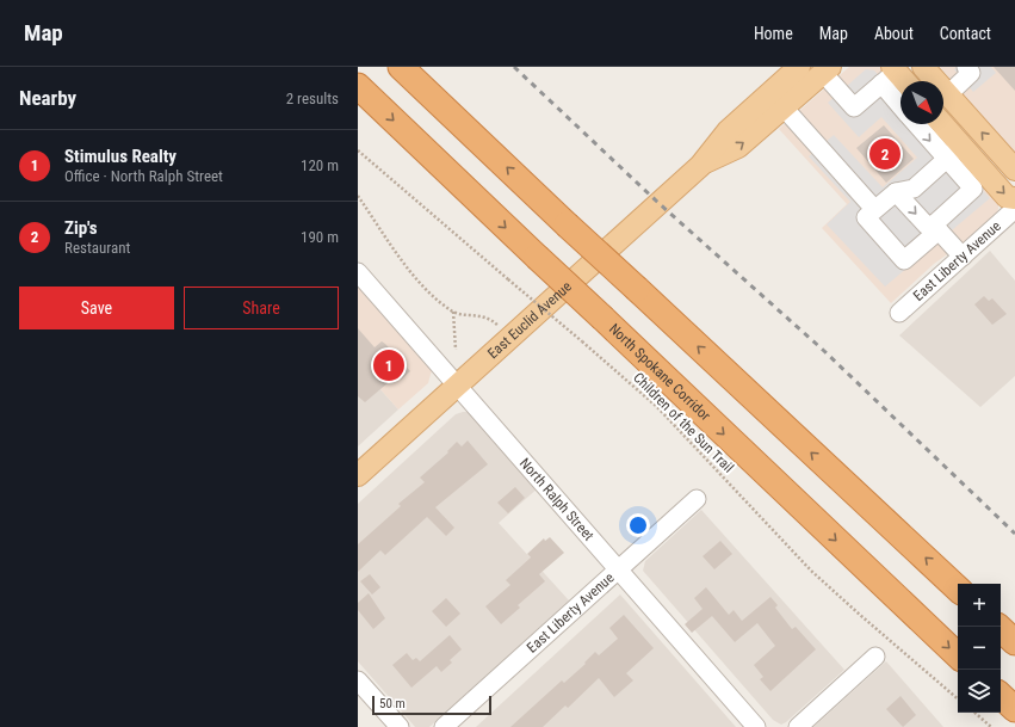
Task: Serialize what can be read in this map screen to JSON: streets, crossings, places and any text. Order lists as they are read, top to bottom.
{
  "streets": {
    "highway": ["North Spokane Corridor"],
    "main road": ["East Euclid Avenue"],
    "street": ["East Liberty Avenue", "North Ralph Street"],
    "path": ["Children of the Sun Trail"]
  },
  "crossings": [
    ["East Liberty Avenue", "North Ralph Street"],
    ["East Euclid Avenue", "North Ralph Street"]
  ],
  "scale_bar": "50 m",
  "north": "bottom right",
  "page": {
    "header": "Map",
    "nav": [
      "Home",
      "Map",
      "About",
      "Contact"
    ],
    "heading": ["Nearby", "2 results"],
    "list": [
      {
        "mark": "1",
        "name": "Stimulus Realty",
        "note": "Office · North Ralph Street",
        "value": "120 m"
      },
      {
        "mark": "2",
        "name": "Zip's",
        "note": "Restaurant",
        "value": "190 m"
      }
    ],
    "pins": ["2", "1"],
    "buttons": ["Save", "Share"],
    "map_buttons": ["+", "−"],
    "scale": "50 m"
  }
}
